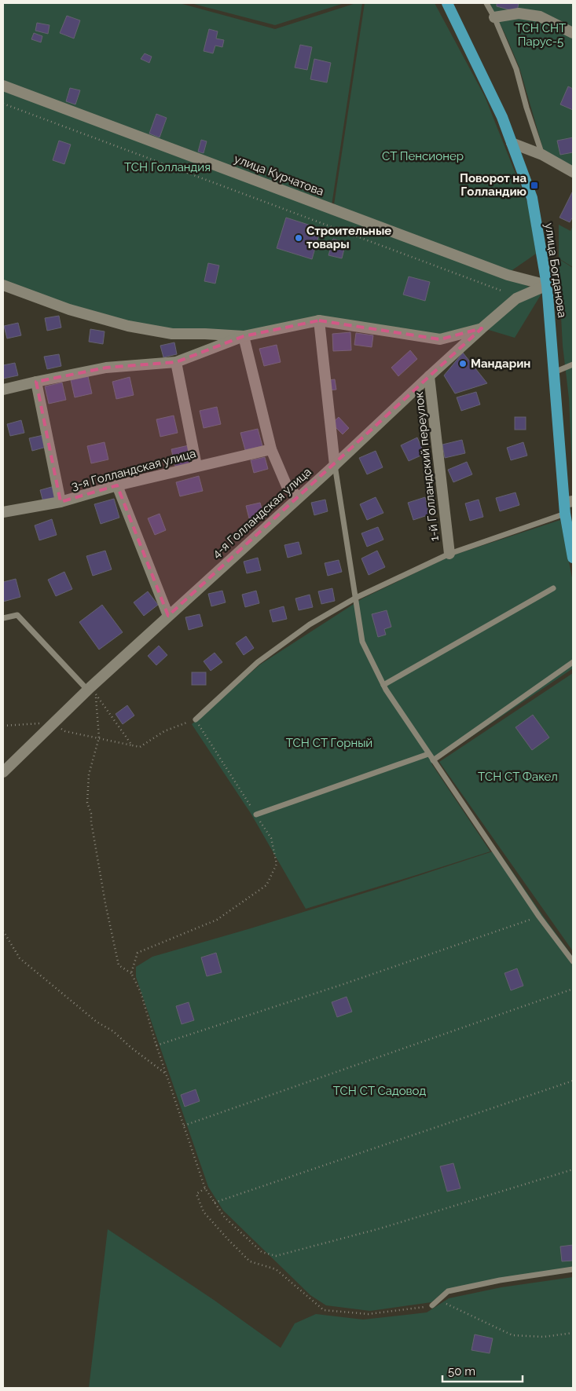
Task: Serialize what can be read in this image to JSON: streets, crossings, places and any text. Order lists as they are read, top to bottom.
{
  "streets": {
    "main road": ["улица Богданова"],
    "street": [
      "улица Курчатова",
      "1-й Голландский переулок",
      "3-я Голландская улица",
      "4-я Голландская улица"
    ]
  },
  "crossings": [
    ["улица Курчатова", "улица Богданова"],
    ["улица Курчатова", "4-я Голландская улица"],
    ["улица Богданова", "4-я Голландская улица"],
    ["1-й Голландский переулок", "4-я Голландская улица"]
  ],
  "parks": [
    "ТСН СНТ Парус-5",
    "СТ Пенсионер",
    "ТСН Голландия",
    "ТСН СТ Горный",
    "ТСН СТ Факел",
    "ТСН СТ Садовод"
  ],
  "places": {
    "transit": ["Поворот на Голландию"],
    "other": ["Строительные товары", "Мандарин"]
  },
  "scale_bar": "50 m"
}
